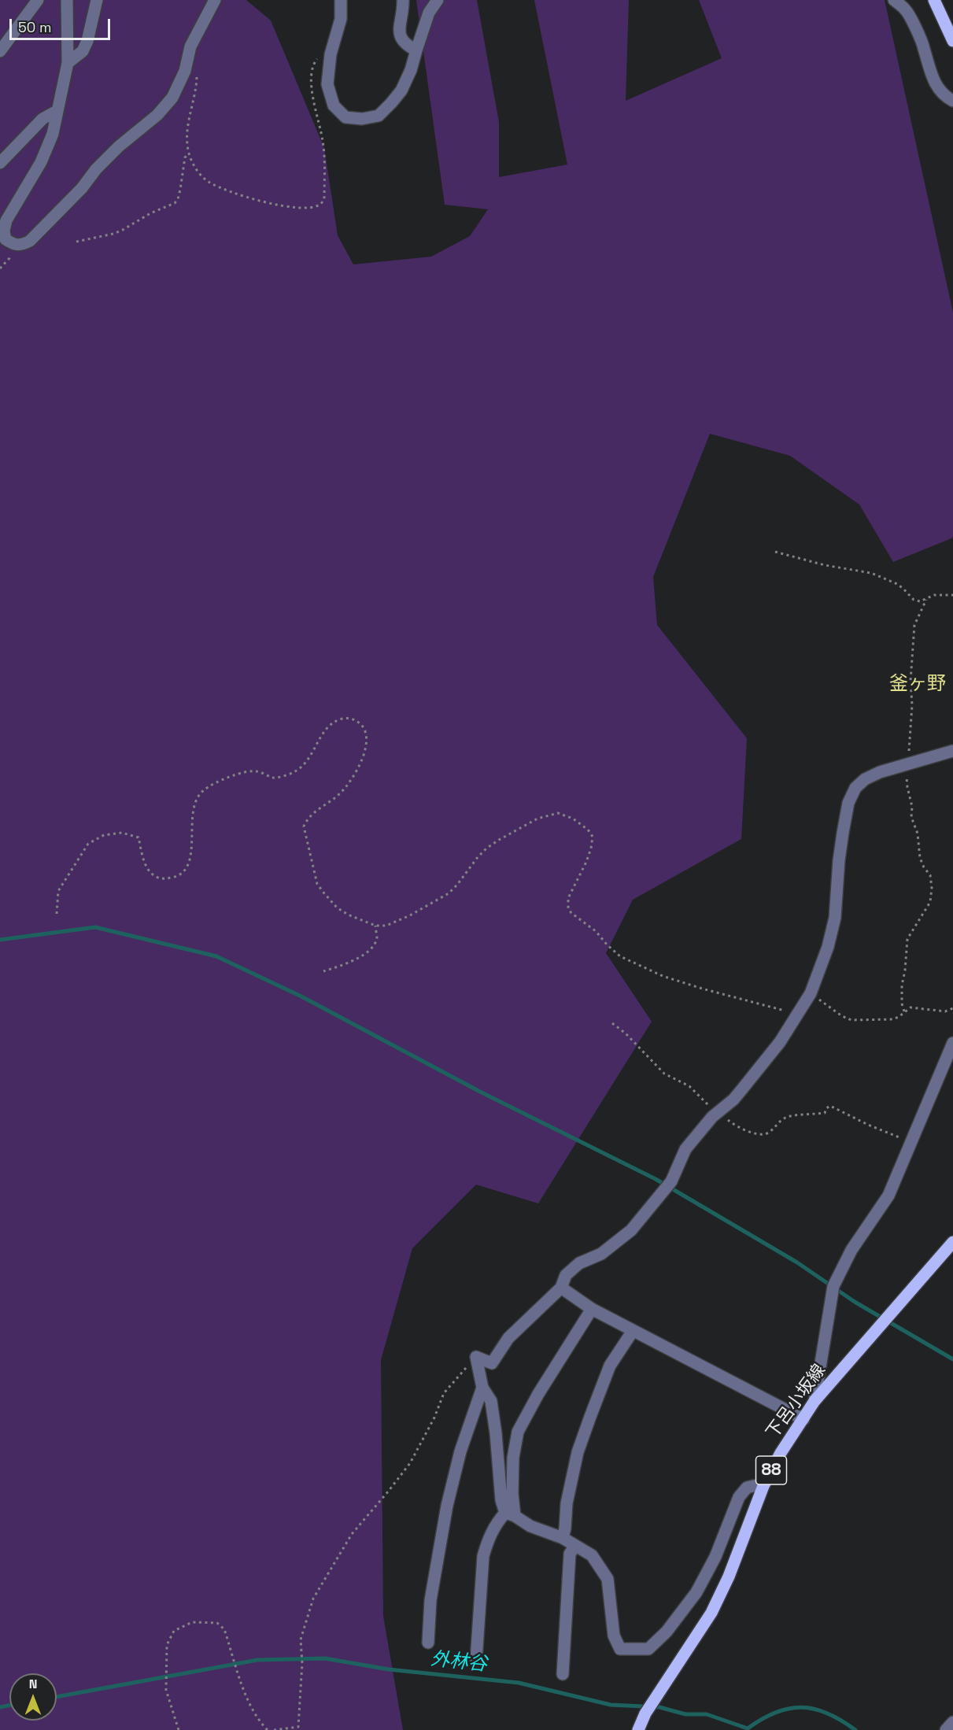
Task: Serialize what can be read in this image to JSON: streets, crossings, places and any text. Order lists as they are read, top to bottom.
{
  "streets": {
    "main road": ["下呂小坂線", "88"]
  },
  "districts": ["釜ヶ野"],
  "water": ["外林谷"],
  "scale_bar": "50 m",
  "north": "top"
}
